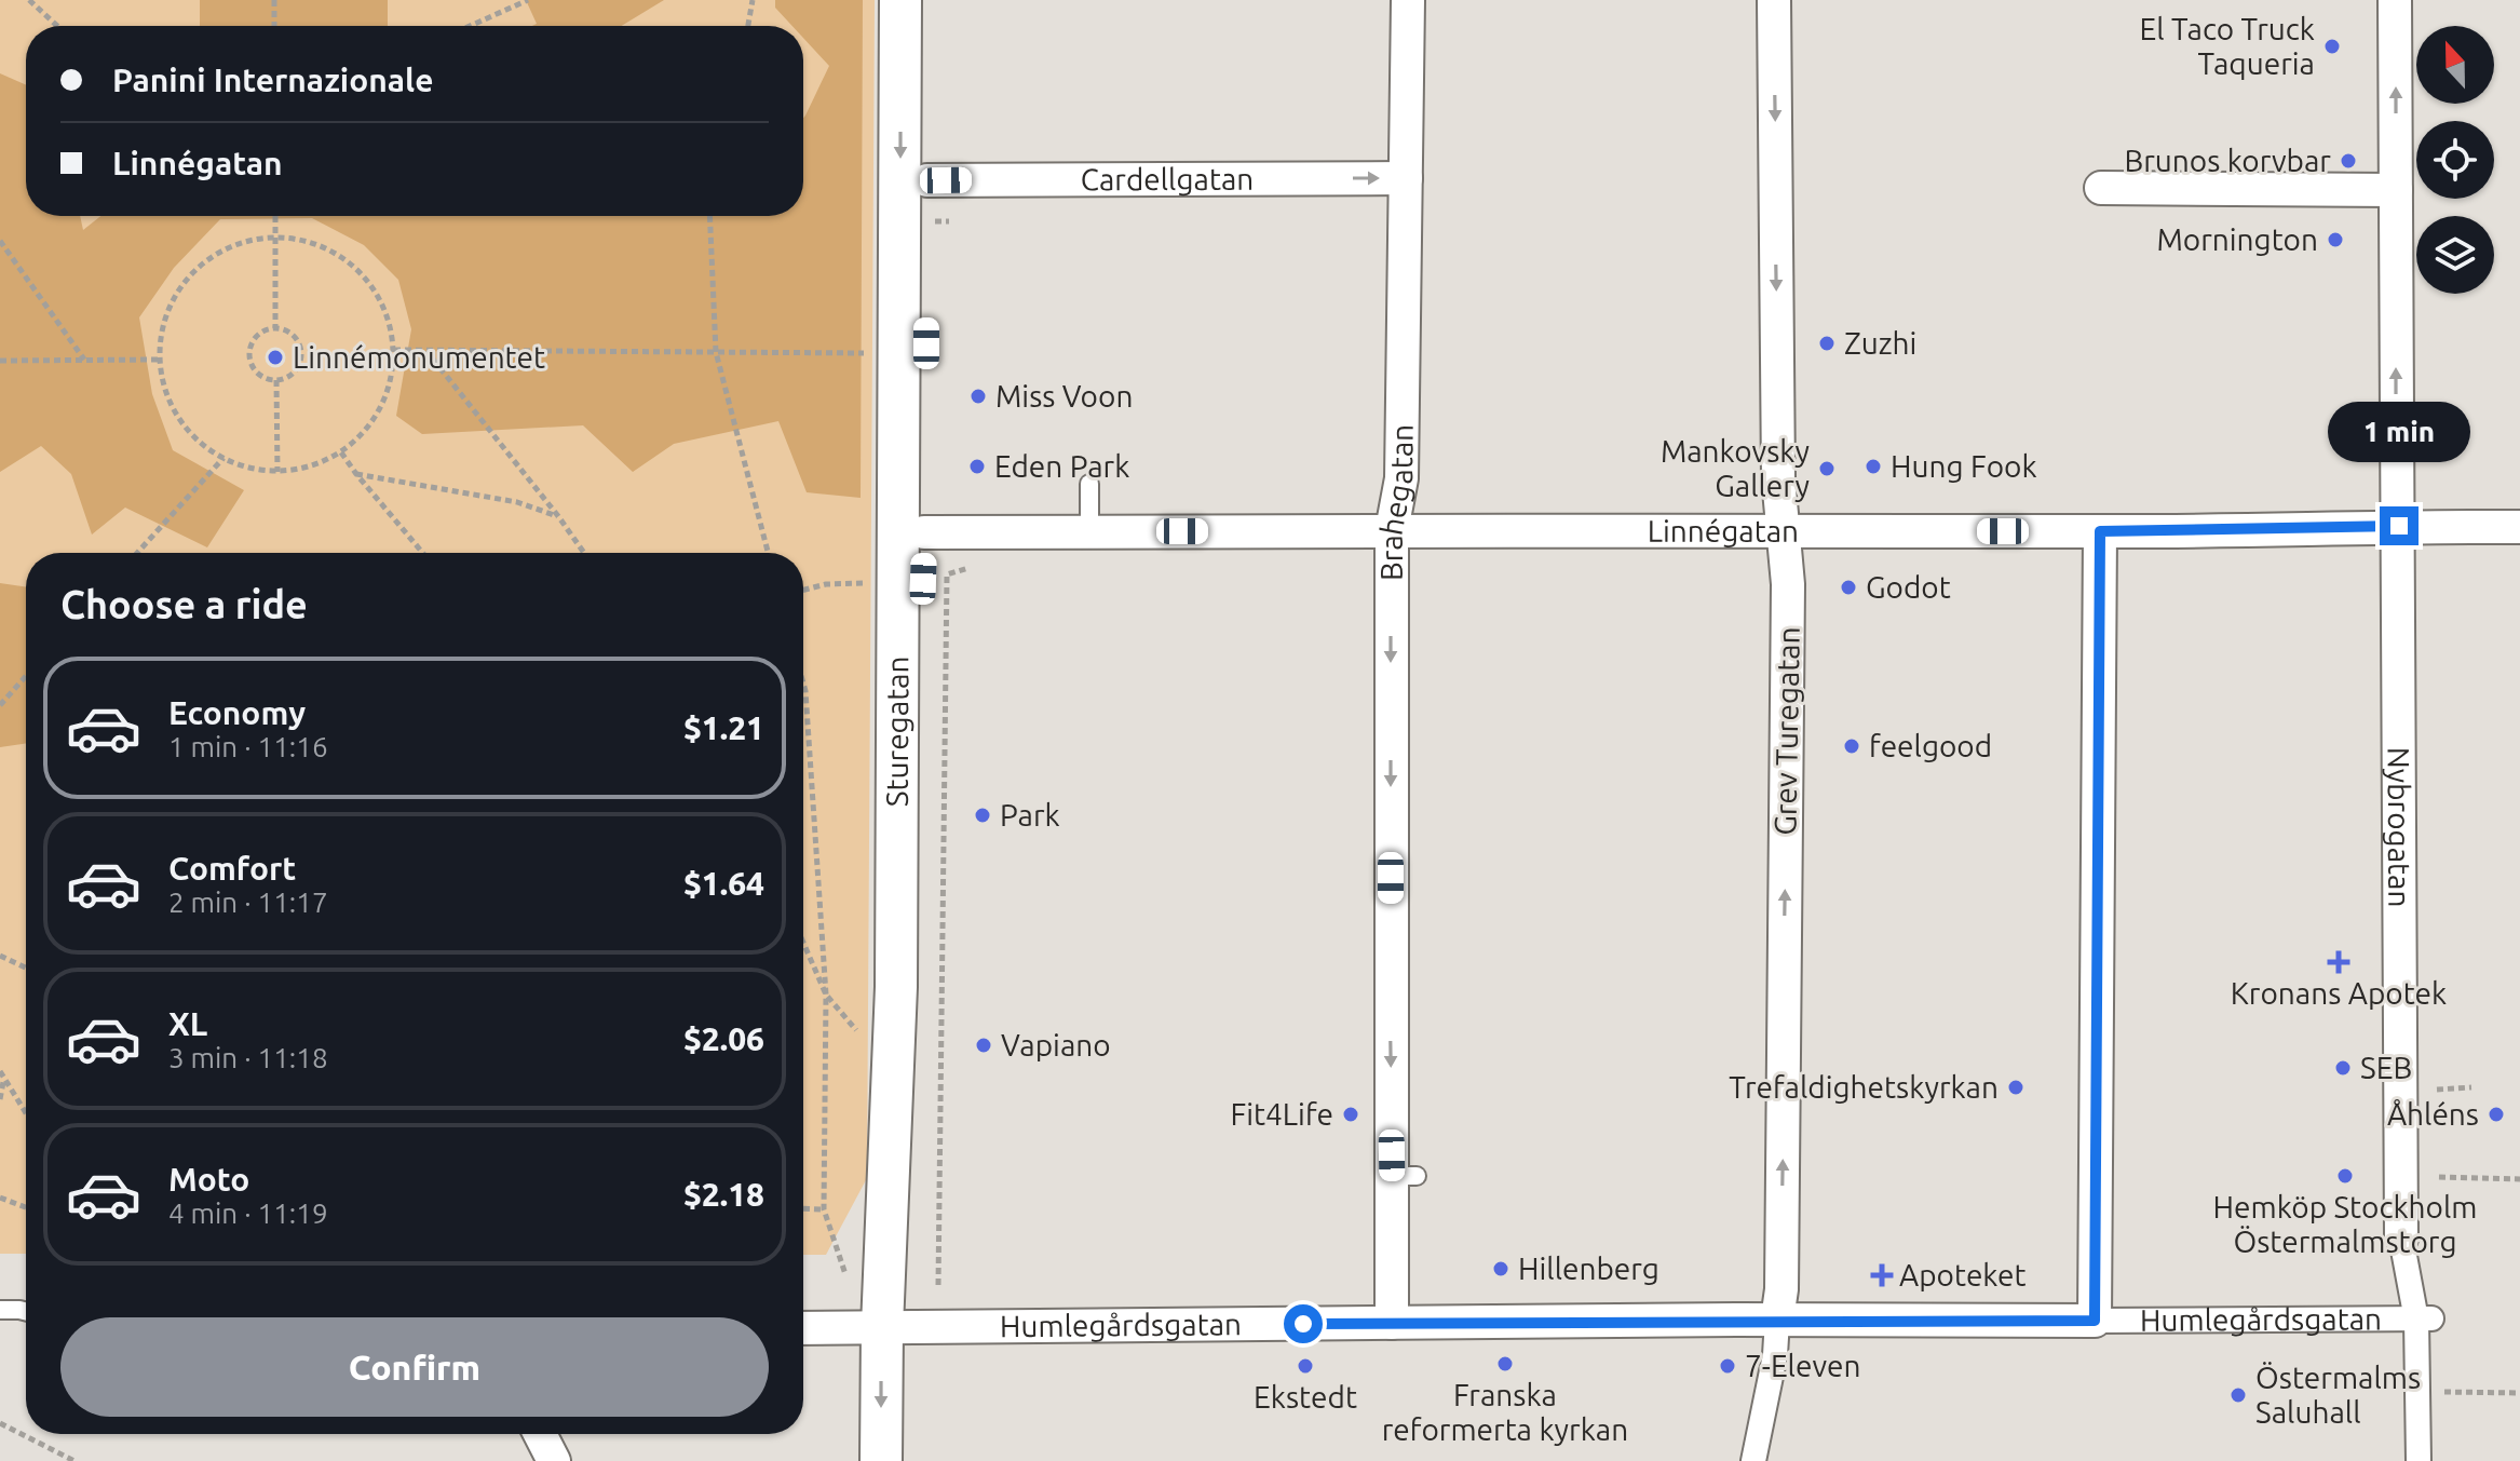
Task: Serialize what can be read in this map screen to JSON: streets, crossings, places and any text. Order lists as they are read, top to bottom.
{
  "streets": {
    "street": [
      "Cardellgatan",
      "Brahegatan",
      "Linnégatan",
      "Sturegatan",
      "Grev Turegatan",
      "Nybrogatan",
      "Humlegårdsgatan"
    ]
  },
  "crossings": [
    ["Cardellgatan", "Brahegatan"],
    ["Cardellgatan", "Sturegatan"],
    ["Brahegatan", "Linnégatan"],
    ["Brahegatan", "Humlegårdsgatan"],
    ["Linnégatan", "Sturegatan"],
    ["Linnégatan", "Grev Turegatan"],
    ["Linnégatan", "Nybrogatan"],
    ["Sturegatan", "Humlegårdsgatan"],
    ["Grev Turegatan", "Humlegårdsgatan"],
    ["Nybrogatan", "Humlegårdsgatan"]
  ],
  "one_way": ["Cardellgatan", "Brahegatan", "Nybrogatan"],
  "places": {
    "other": [
      "El Taco Truck Taqueria",
      "Brunos korvbar",
      "Mornington",
      "Zuzhi",
      "Linnémonumentet",
      "Miss Voon",
      "Eden Park",
      "Hung Fook",
      "Mankovsky Gallery",
      "Godot",
      "feelgood",
      "Park",
      "Vapiano",
      "SEB",
      "Trefaldighetskyrkan",
      "Fit4Life",
      "Åhléns",
      "Hemköp Stockholm Östermalmstorg",
      "Hillenberg",
      "Franska reformerta kyrkan",
      "Ekstedt",
      "7-Eleven",
      "Östermalms Saluhall"
    ],
    "health": ["Kronans Apotek", "Apoteket"]
  },
  "north": "top",
  "page": {
    "banner": ["Panini Internazionale", "Linnégatan"],
    "bubble": "1 min",
    "heading": "Choose a ride",
    "list": [
      {
        "name": "Economy",
        "note": "1 min · 11:16",
        "value": "$1.21"
      },
      {
        "name": "Comfort",
        "note": "2 min · 11:17",
        "value": "$1.64"
      },
      {
        "name": "XL",
        "note": "3 min · 11:18",
        "value": "$2.06"
      },
      {
        "name": "Moto",
        "note": "4 min · 11:19",
        "value": "$2.18"
      }
    ],
    "buttons": "Confirm"
  }
}
